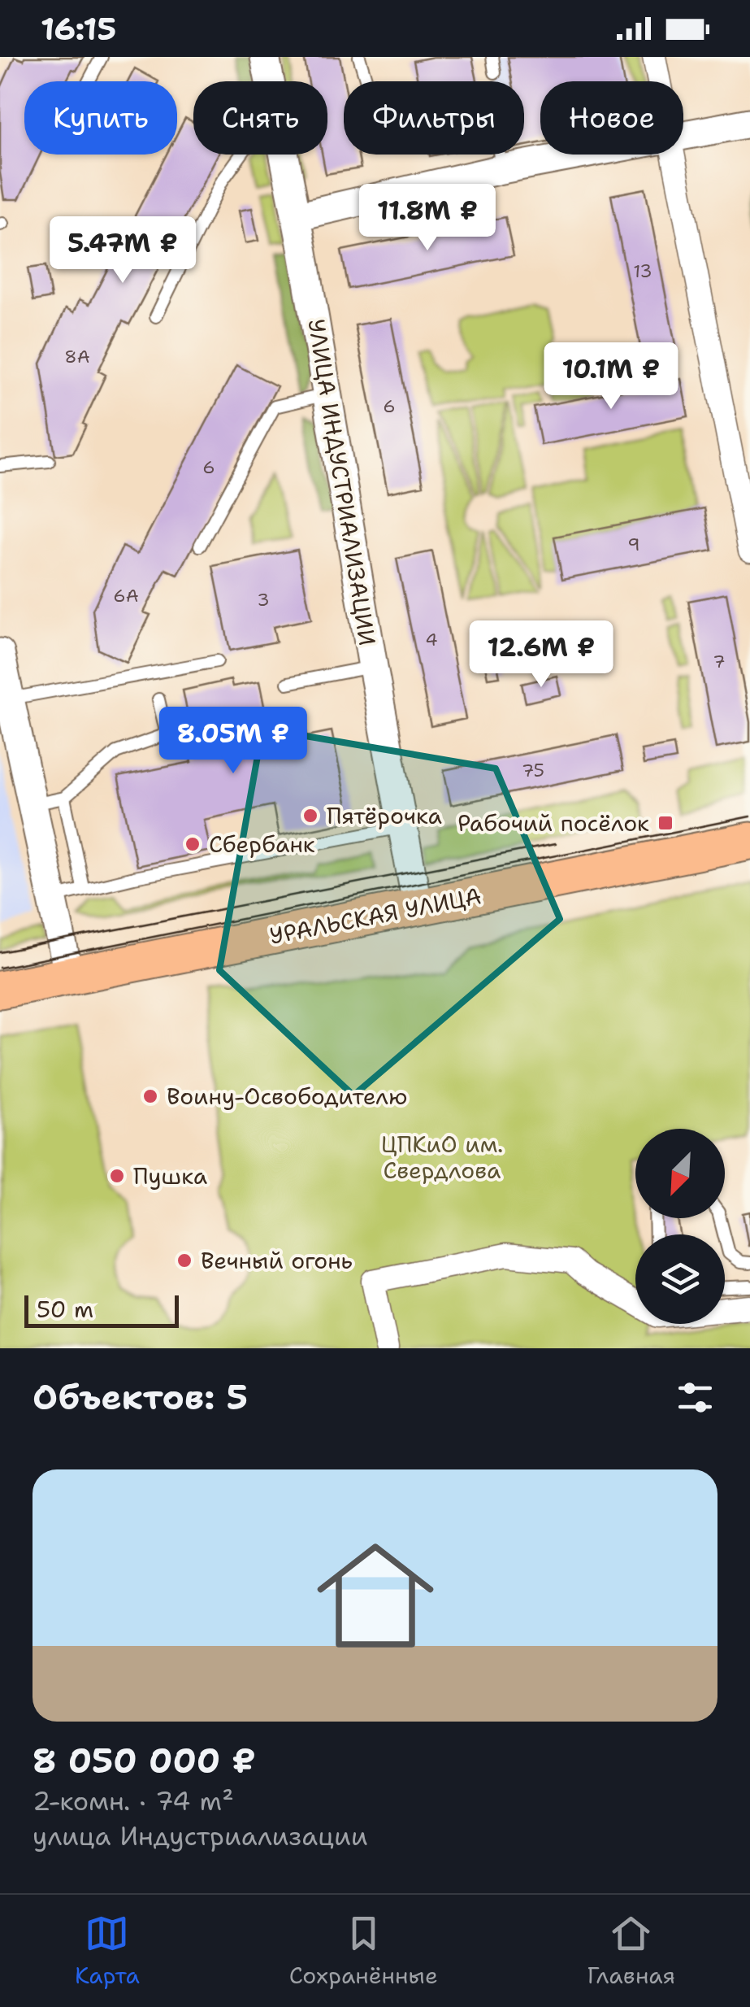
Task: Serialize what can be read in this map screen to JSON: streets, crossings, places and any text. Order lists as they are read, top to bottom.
{
  "streets": {
    "main road": ["УРАЛЬСКАЯ УЛИЦА"],
    "street": ["УЛИЦА ИНДУСТРИАЛИЗАЦИИ"]
  },
  "crossings": [
    ["УЛИЦА ИНДУСТРИАЛИЗАЦИИ", "УРАЛЬСКАЯ УЛИЦА"]
  ],
  "parks": ["ЦПКиО им. Свердлова"],
  "places": {
    "other": [
      "Пятёрочка",
      "Сбербанк",
      "Воину-Освободителю",
      "Пушка",
      "Вечный огонь"
    ],
    "transit": ["Рабочий посёлок"]
  },
  "house_numbers": [
    "13",
    "8А",
    "6",
    "6",
    "9",
    "6А",
    "3",
    "4",
    "7",
    "75"
  ],
  "scale_bar": "50 m",
  "north": "bottom left",
  "page": {
    "status": "16:15",
    "chip": [
      "Купить",
      "Снять",
      "Фильтры",
      "Новое"
    ],
    "price": [
      "11.8M ₽",
      "5.47M ₽",
      "10.1M ₽",
      "12.6M ₽",
      "8.05M ₽"
    ],
    "scale": "50 m",
    "heading": "Объектов: 5",
    "list": [
      {
        "name": "8 050 000 ₽",
        "note": "2-комн. · 74 m² · улица Индустриализации"
      }
    ],
    "tabs": ["Карта", "Сохранённые", "Главная"]
  }
}
